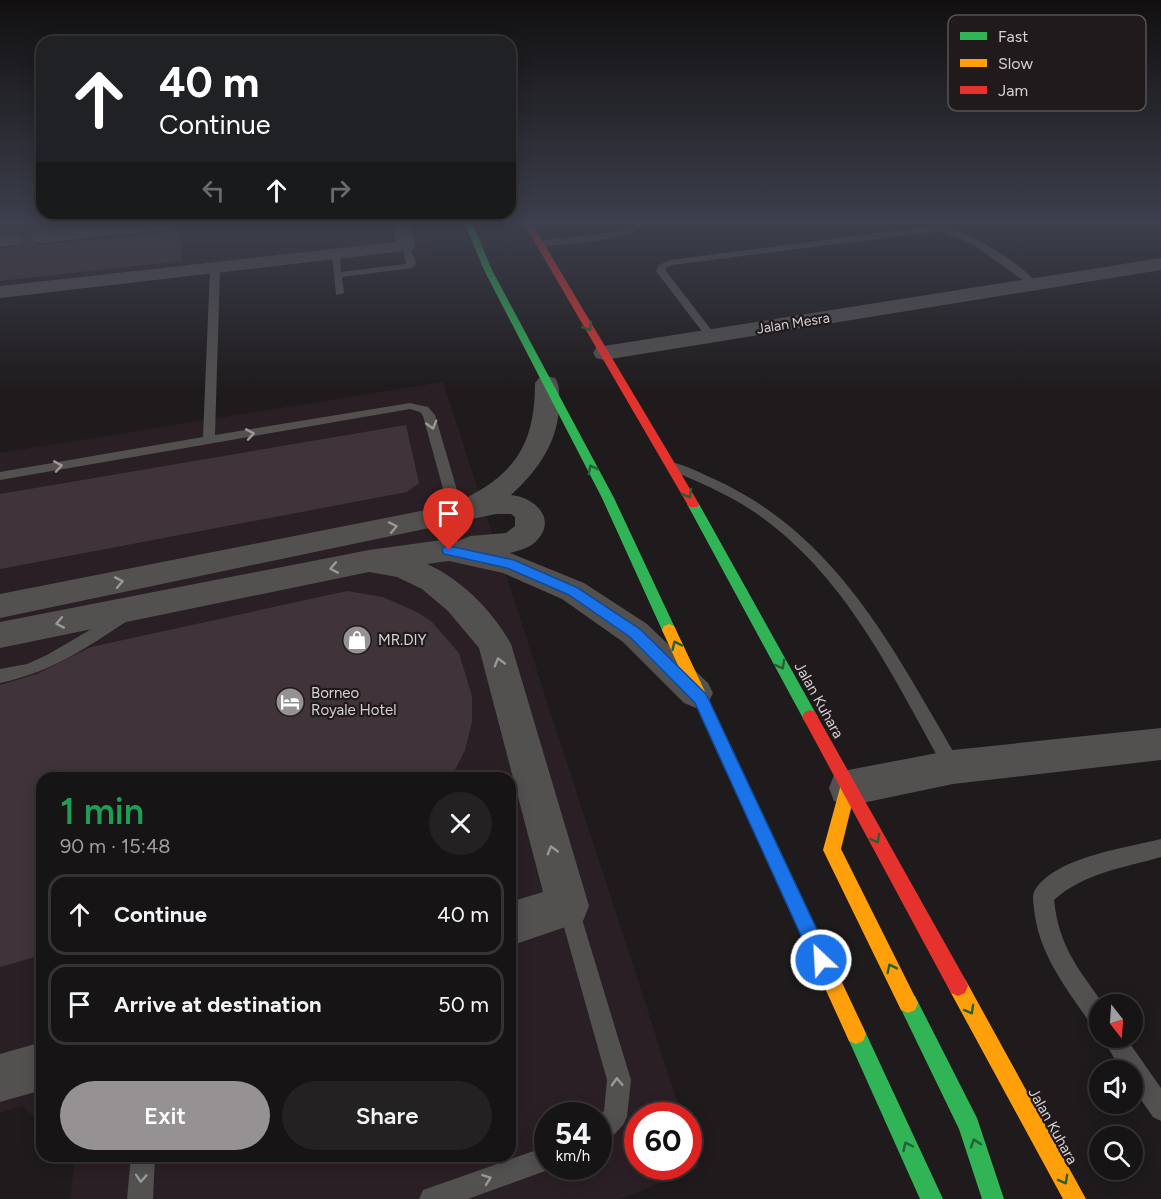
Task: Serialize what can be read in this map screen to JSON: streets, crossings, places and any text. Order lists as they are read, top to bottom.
{
  "streets": {
    "main road": ["Jalan Kuhara"],
    "street": ["Jalan Mesra"]
  },
  "crossings": [
    ["Jalan Mesra", "Jalan Kuhara"]
  ],
  "places": {
    "shop": ["MR.DIY"],
    "hotel": ["Borneo Royale Hotel"]
  },
  "legend": ["Fast", "Slow", "Jam"],
  "north": "bottom",
  "page": {
    "turn": ["40 m", "Continue"],
    "heading": ["1 min", "90 m · 15:48"],
    "list": [
      {
        "name": "Continue",
        "value": "40 m"
      },
      {
        "name": "Arrive at destination",
        "value": "50 m"
      }
    ],
    "buttons": ["Exit", "Share"],
    "speed": "54 km/h",
    "limit": "60"
  }
}
